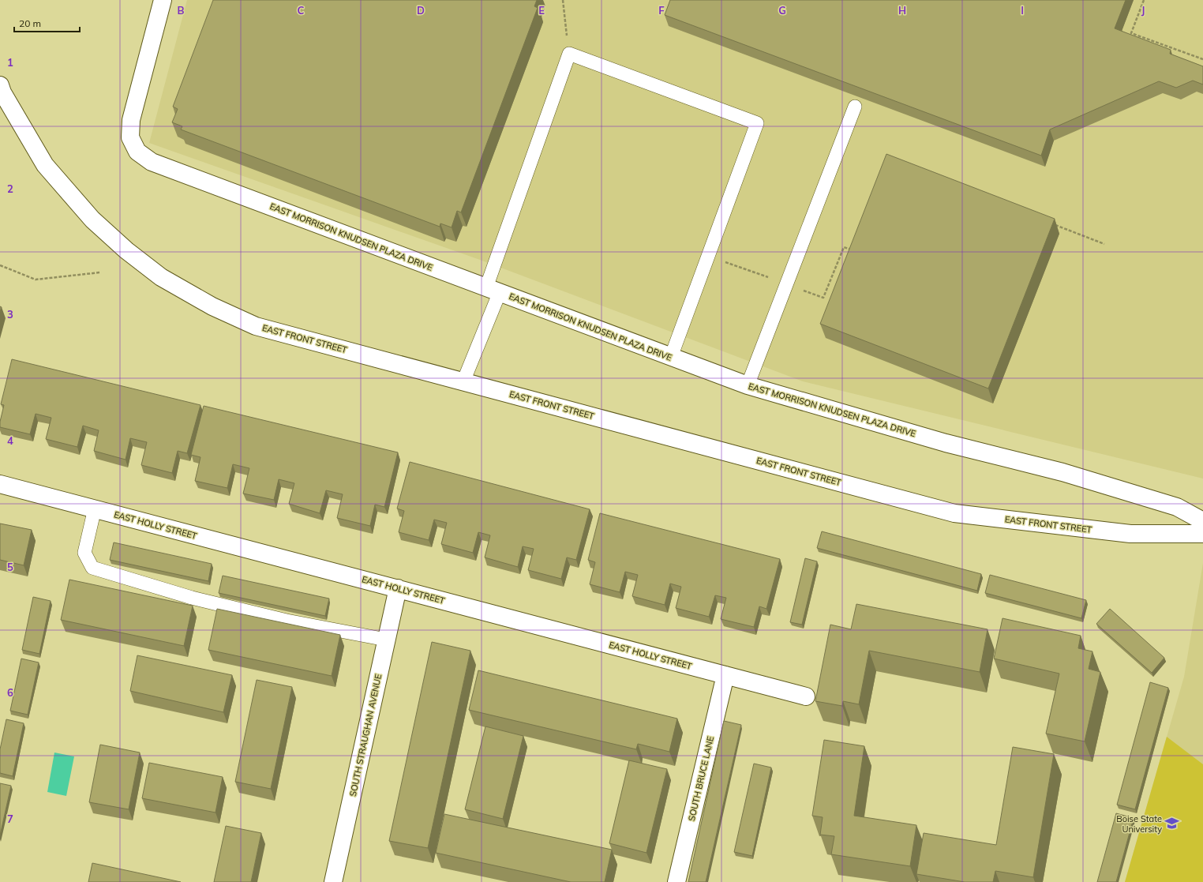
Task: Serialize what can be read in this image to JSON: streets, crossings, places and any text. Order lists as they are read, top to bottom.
{
  "streets": {
    "street": [
      "EAST MORRISON KNUDSEN PLAZA DRIVE",
      "EAST FRONT STREET",
      "EAST HOLLY STREET",
      "SOUTH STRAUGHAN AVENUE",
      "SOUTH BRUCE LANE"
    ]
  },
  "crossings": [
    ["EAST HOLLY STREET", "SOUTH STRAUGHAN AVENUE"],
    ["EAST HOLLY STREET", "SOUTH BRUCE LANE"]
  ],
  "places": {
    "school or university": ["Boise State University"]
  },
  "scale_bar": "20 m",
  "grid": {
    "columns": [
      "B",
      "C",
      "D",
      "E",
      "F",
      "G",
      "H",
      "I",
      "J"
    ],
    "rows": [
      "1",
      "2",
      "3",
      "4",
      "5",
      "6",
      "7"
    ]
  }
}
